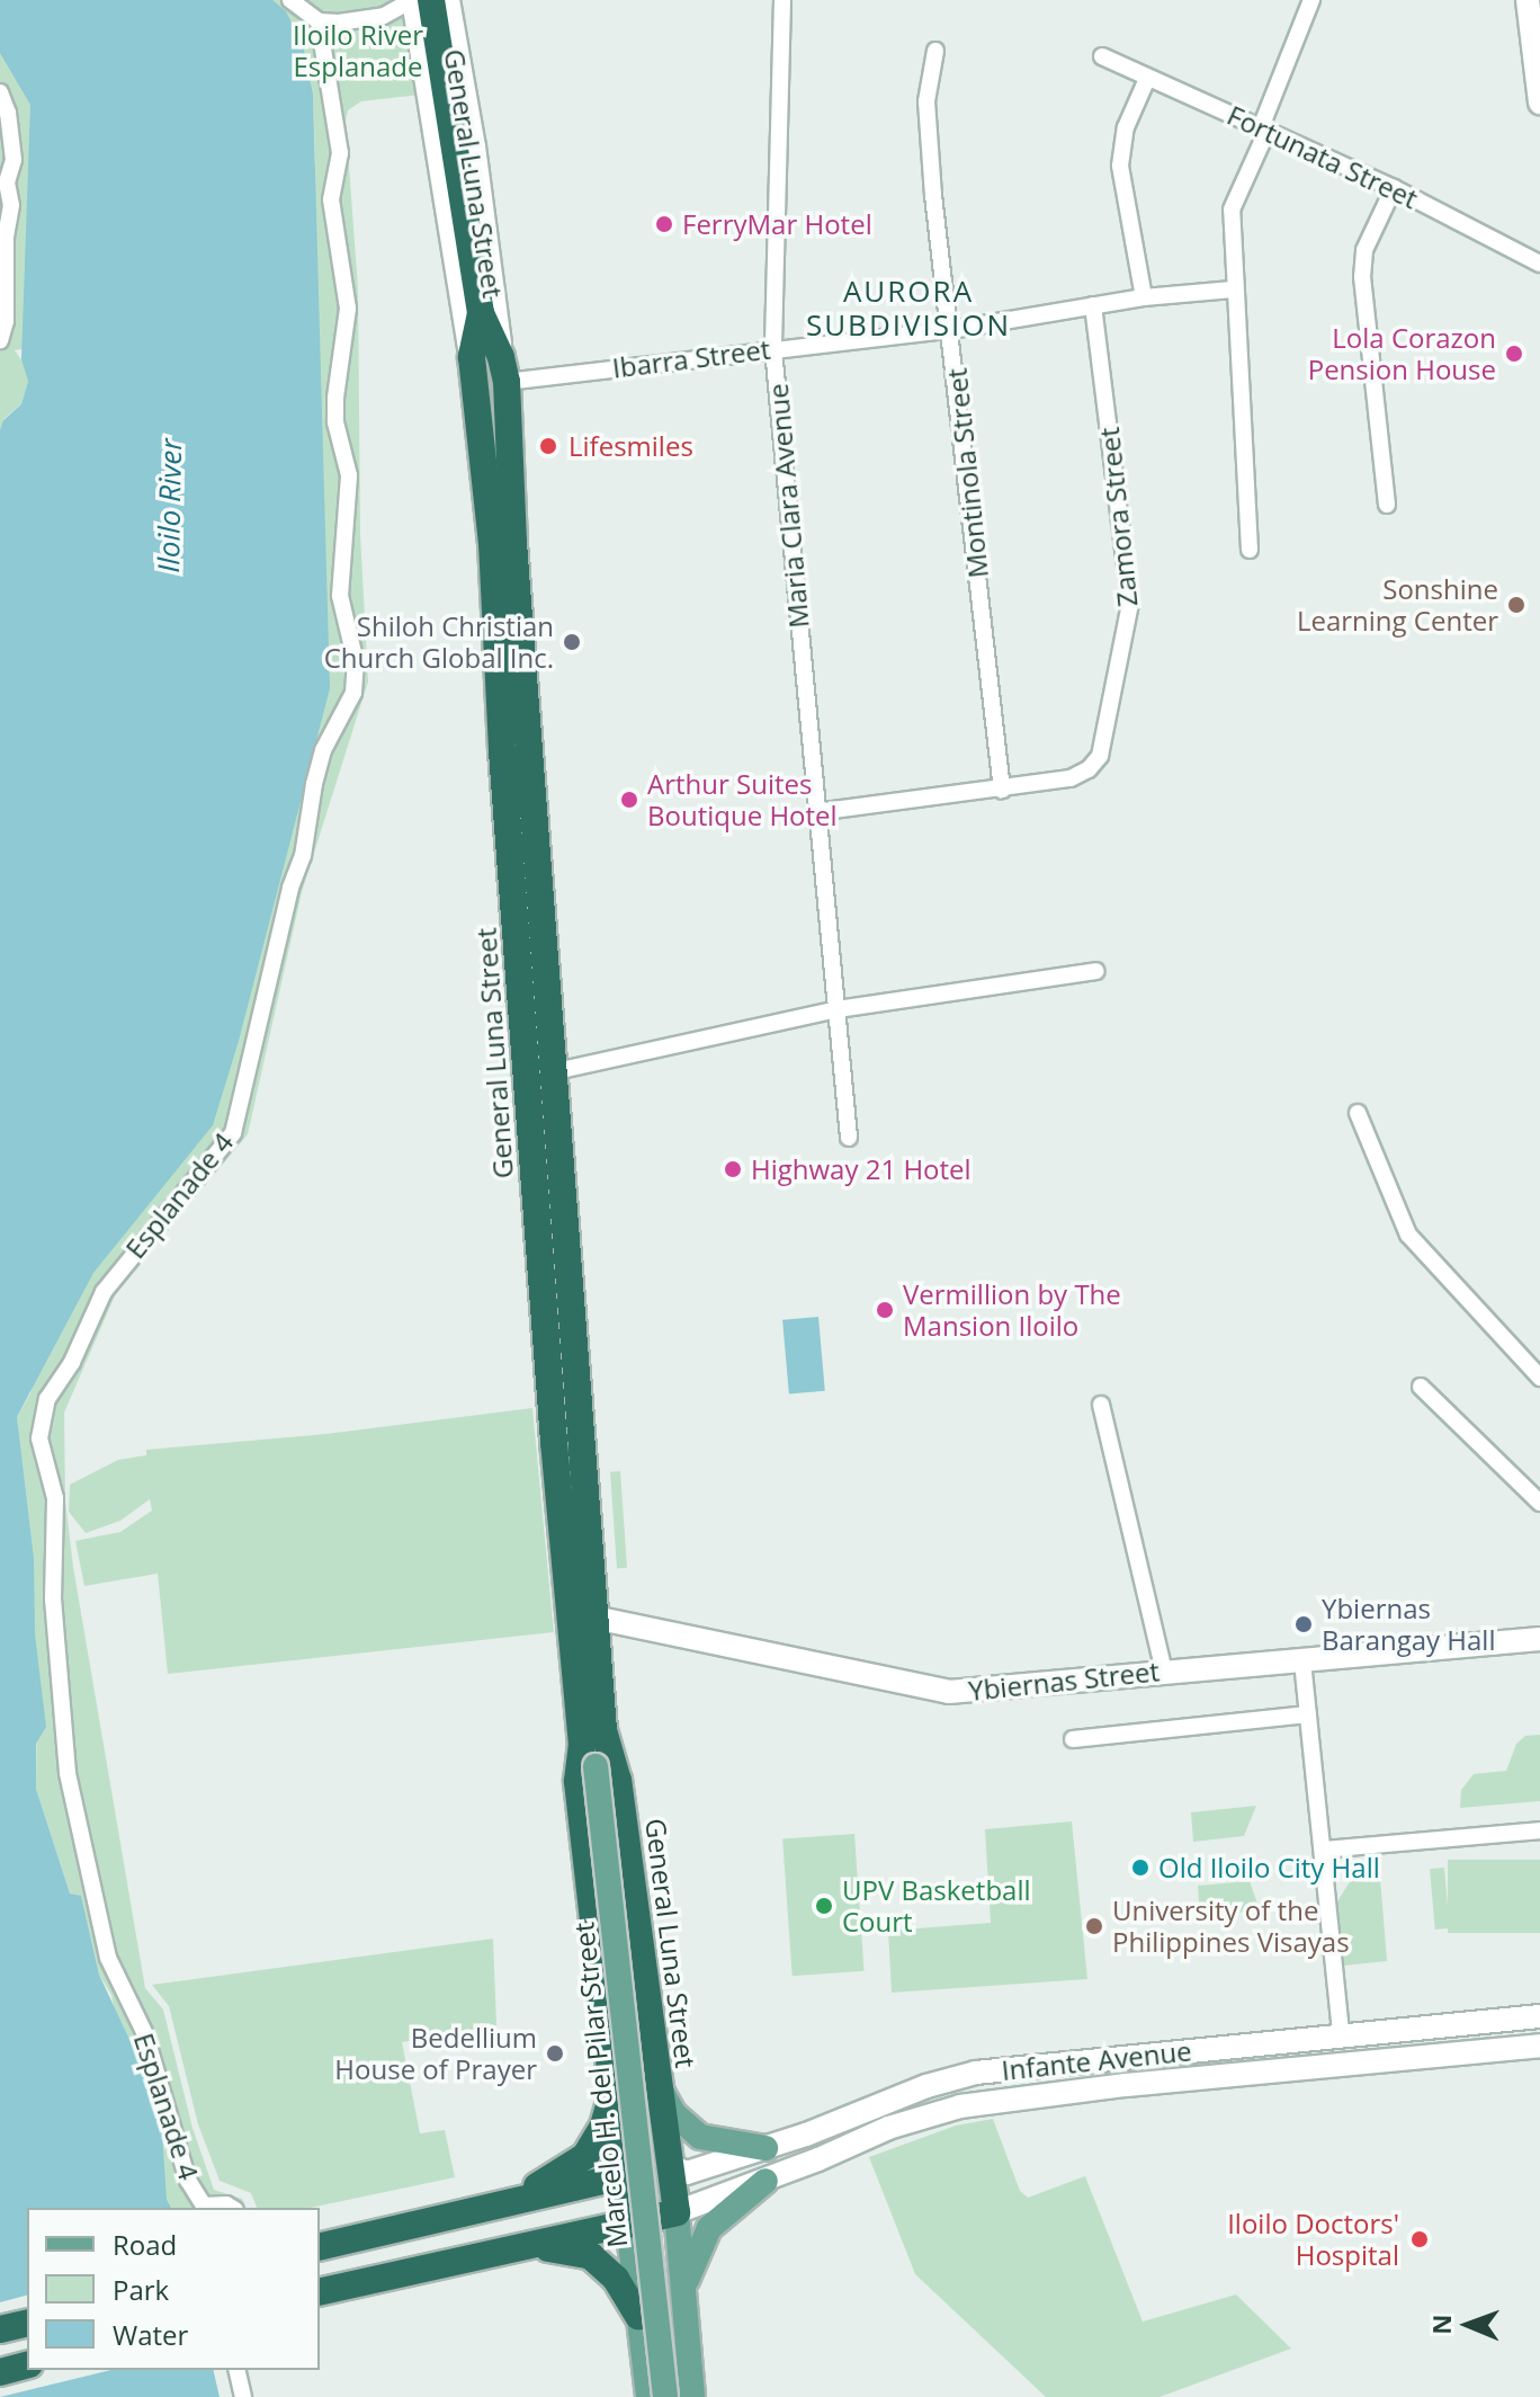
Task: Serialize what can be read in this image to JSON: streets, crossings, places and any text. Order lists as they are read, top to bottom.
{
  "streets": {
    "highway": ["General Luna Street", "Marcelo H. del Pilar Street"],
    "main road": ["Ybiernas Street", "Infante Avenue"],
    "street": [
      "Fortunata Street",
      "Ibarra Street",
      "Montinola Street",
      "Maria Clara Avenue",
      "Zamora Street",
      "Esplanade 4"
    ]
  },
  "crossings": [
    ["General Luna Street", "Ibarra Street"],
    ["General Luna Street", "Ybiernas Street"],
    ["General Luna Street", "Infante Avenue"],
    ["General Luna Street", "Marcelo H. del Pilar Street"],
    ["Ibarra Street", "Montinola Street"],
    ["Ibarra Street", "Maria Clara Avenue"],
    ["Ibarra Street", "Zamora Street"],
    ["Montinola Street", "Zamora Street"],
    ["Maria Clara Avenue", "Zamora Street"]
  ],
  "districts": ["AURORA SUBDIVISION"],
  "water": ["Iloilo River"],
  "parks": ["Iloilo River Esplanade"],
  "places": [
    "FerryMar Hotel",
    "Lola Corazon Pension House",
    "Lifesmiles",
    "Sonshine Learning Center",
    "Shiloh Christian Church Global Inc.",
    "Arthur Suites Boutique Hotel",
    "Highway 21 Hotel",
    "Vermillion by The Mansion Iloilo",
    "Ybiernas Barangay Hall",
    "Old Iloilo City Hall",
    "UPV Basketball Court",
    "University of the Philippines Visayas",
    "Bedellium House of Prayer",
    "Iloilo Doctors' Hospital"
  ],
  "legend": ["Road", "Park", "Water"],
  "north": "left"
}
